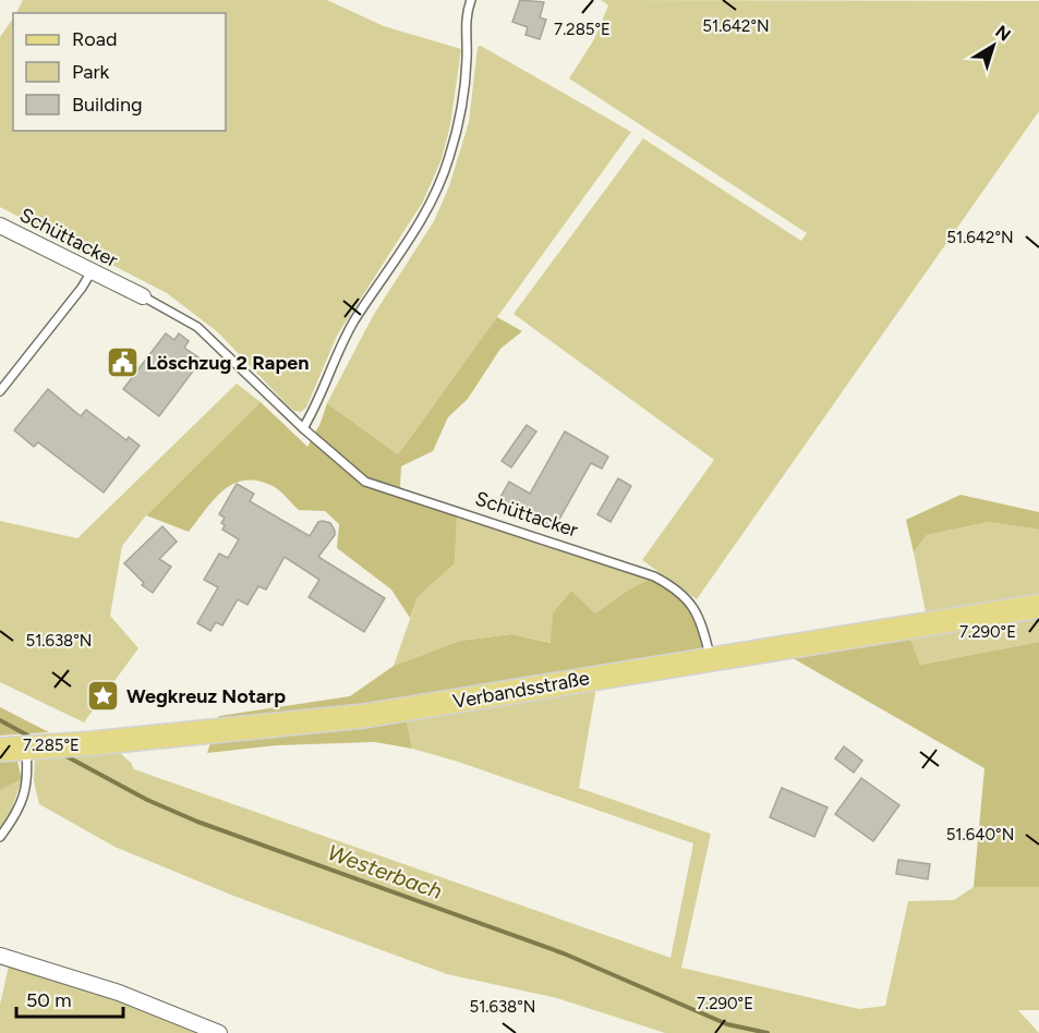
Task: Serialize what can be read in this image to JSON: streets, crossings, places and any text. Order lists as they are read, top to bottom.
{
  "streets": {
    "main road": ["Verbandsstraße"],
    "street": ["Schüttacker"]
  },
  "crossings": [
    ["Schüttacker", "Verbandsstraße"]
  ],
  "water": ["Westerbach"],
  "places": {
    "public building": ["Löschzug 2 Rapen"],
    "place": ["Wegkreuz Notarp"]
  },
  "legend": ["Road", "Park", "Building"],
  "scale_bar": "50 m",
  "north": "top right",
  "coordinates": [
    "51.642°N",
    "7.285°E",
    "7.290°E",
    "51.638°N",
    "51.640°N"
  ]
}
